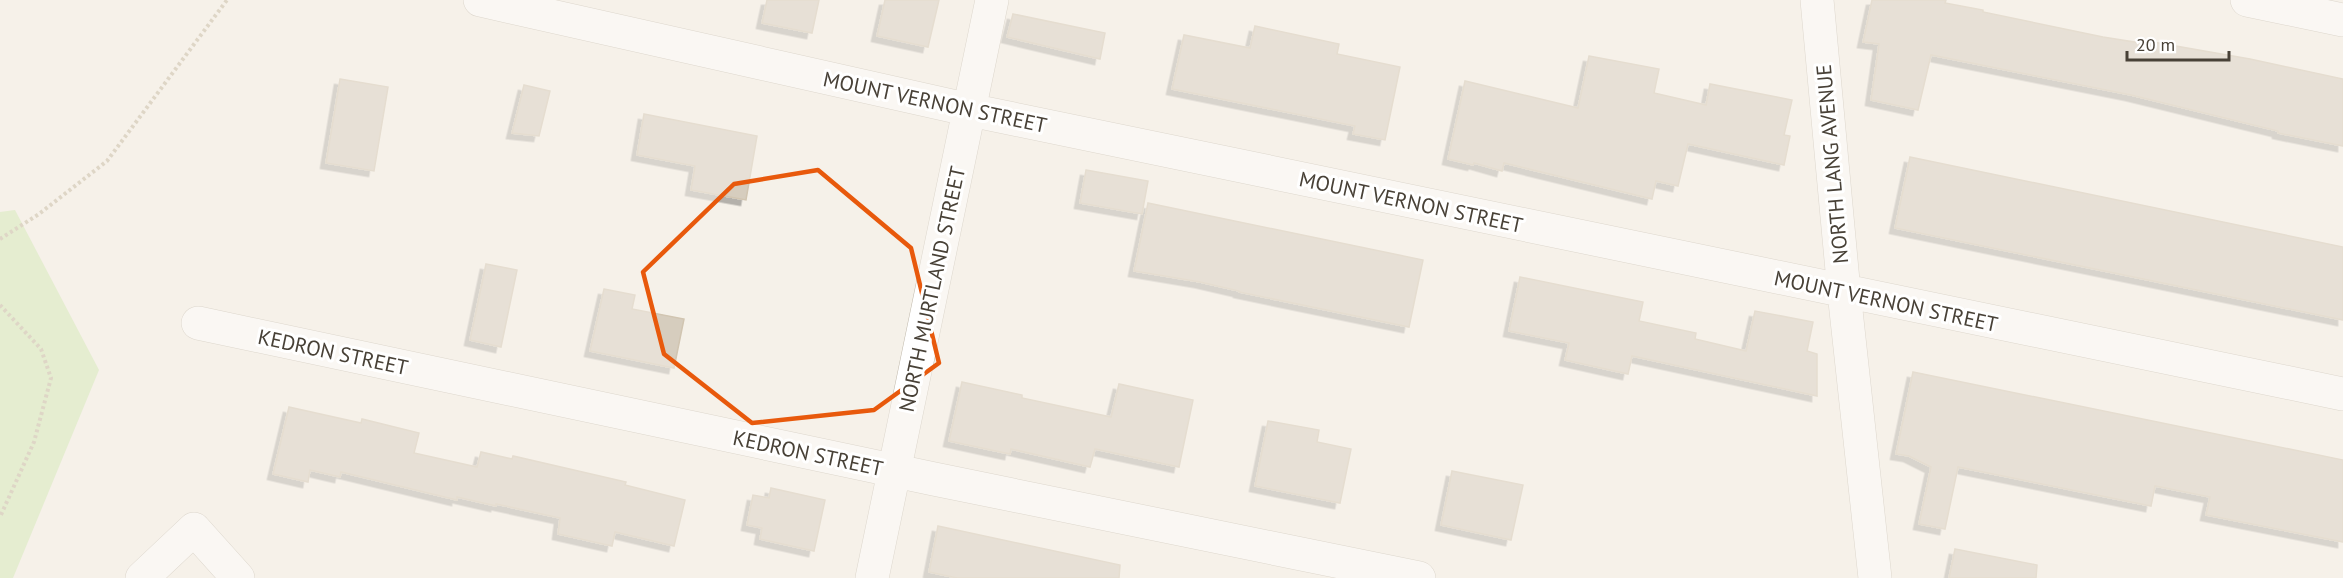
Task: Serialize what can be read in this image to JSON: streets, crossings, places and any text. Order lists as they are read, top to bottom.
{
  "streets": {
    "street": [
      "MOUNT VERNON STREET",
      "NORTH LANG AVENUE",
      "NORTH MURTLAND STREET",
      "KEDRON STREET"
    ]
  },
  "crossings": [
    ["MOUNT VERNON STREET", "NORTH LANG AVENUE"],
    ["MOUNT VERNON STREET", "NORTH MURTLAND STREET"],
    ["NORTH MURTLAND STREET", "KEDRON STREET"]
  ],
  "scale_bar": "20 m"
}
